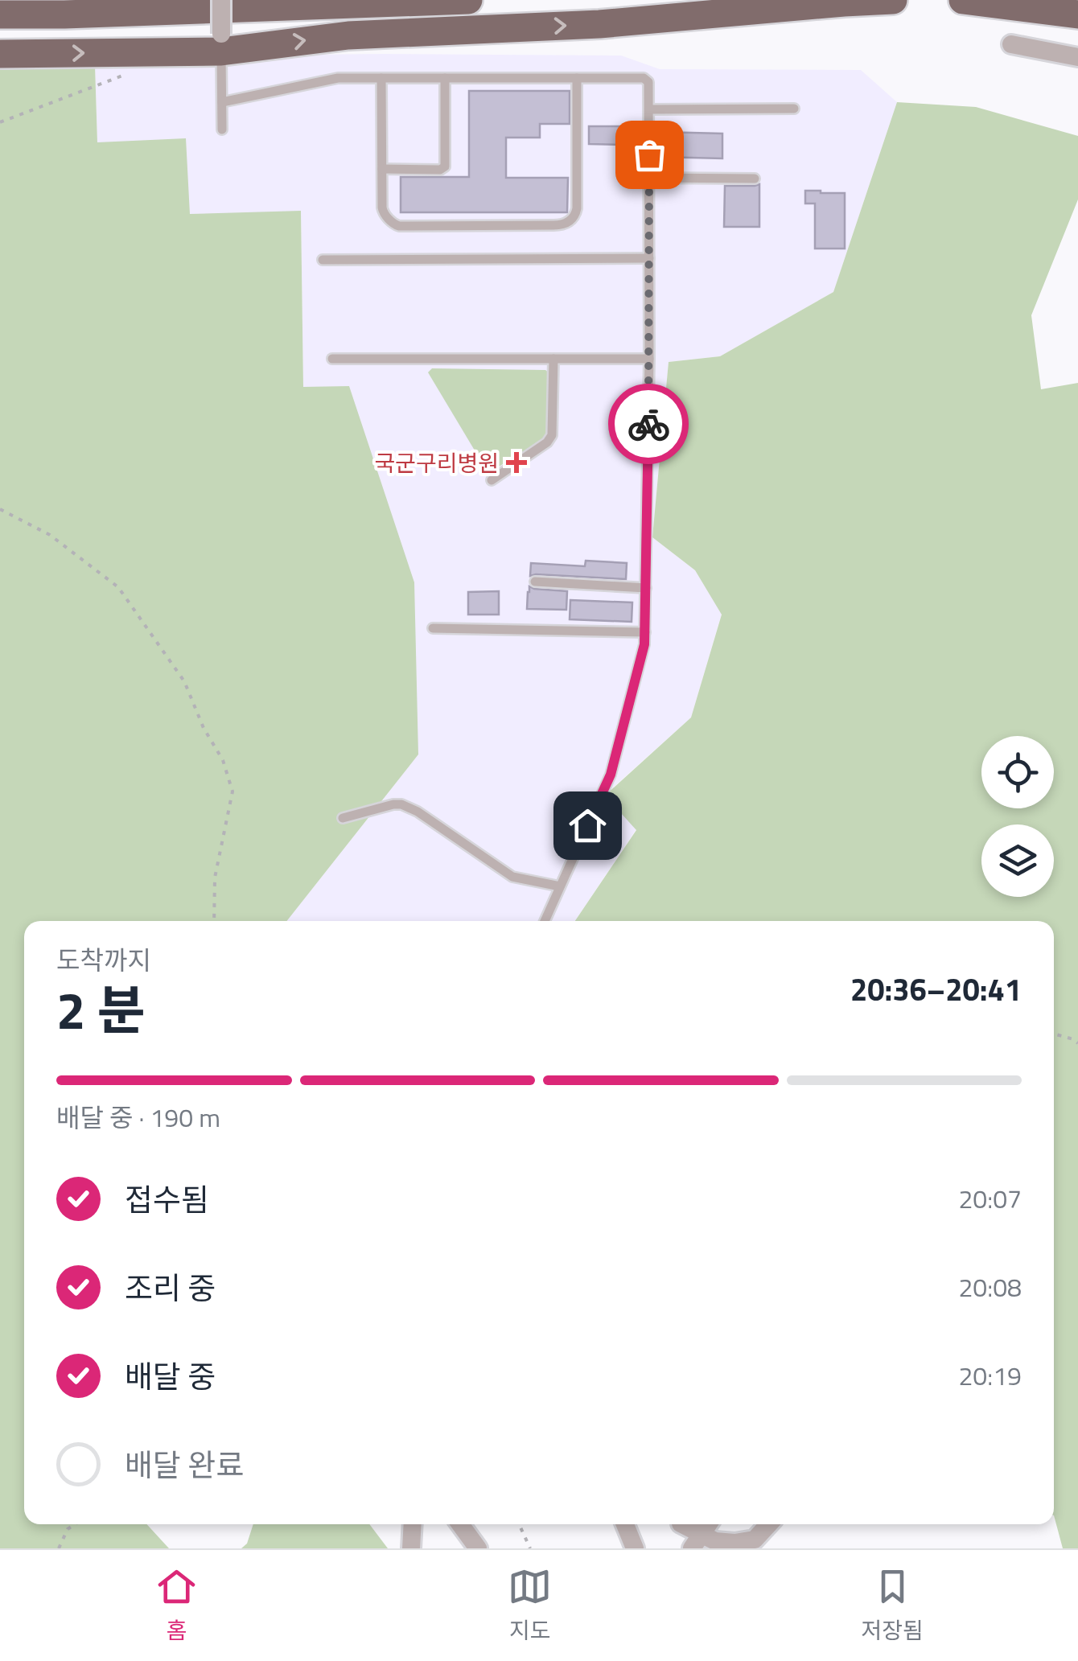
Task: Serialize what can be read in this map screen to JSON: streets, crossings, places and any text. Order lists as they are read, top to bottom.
{
  "places": {
    "health": ["국군구리병원"]
  },
  "page": {
    "heading": ["2 분", "도착까지", "20:36–20:41"],
    "bar": "배달 중 · 190 m",
    "list": [
      ["접수됨", "20:07"],
      ["조리 중", "20:08"],
      ["배달 중", "20:19"],
      "배달 완료"
    ],
    "tabs": ["홈", "지도", "저장됨"]
  }
}
